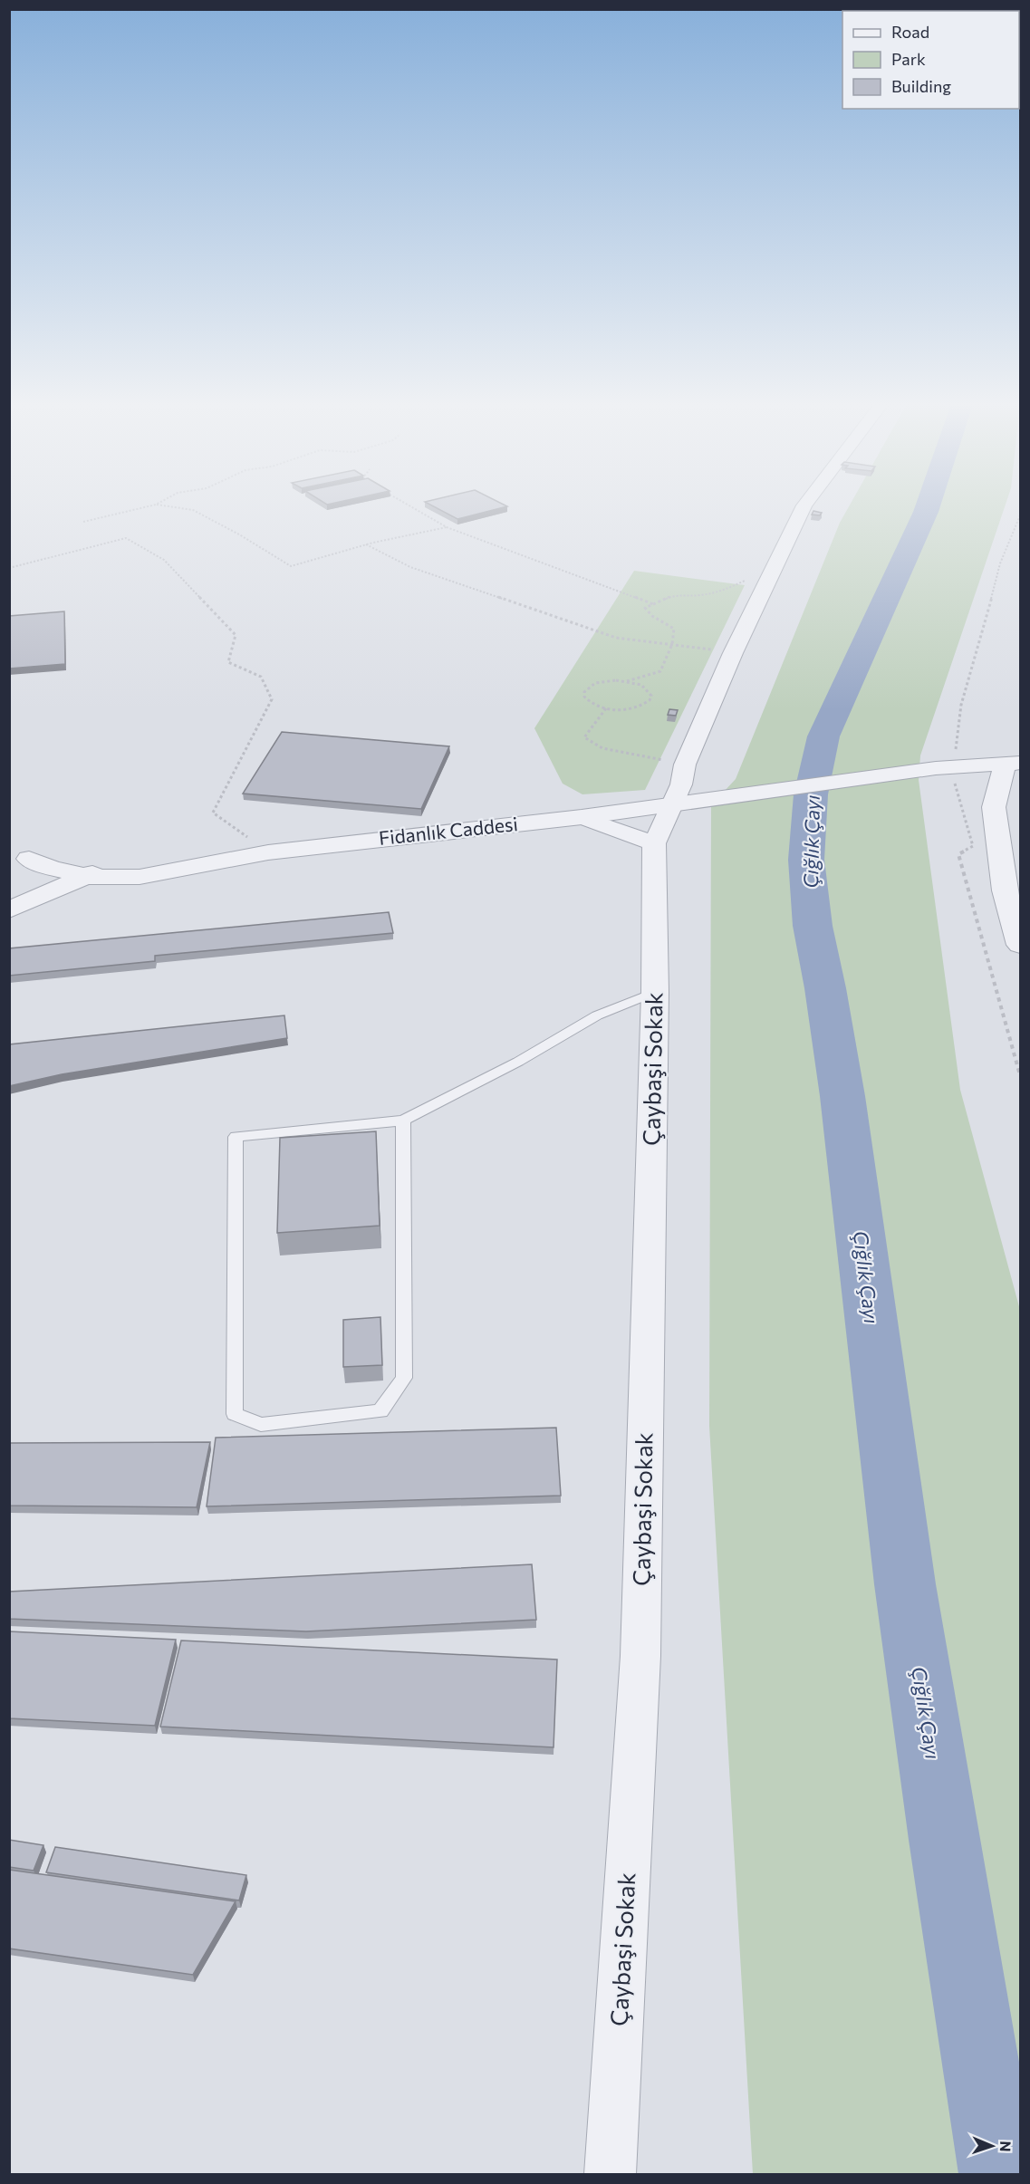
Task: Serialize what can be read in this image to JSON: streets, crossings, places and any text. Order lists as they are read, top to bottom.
{
  "streets": {
    "street": ["Fidanlık Caddesi", "Çaybaşi Sokak"]
  },
  "water": ["Çığlık Çayı"],
  "legend": ["Road", "Park", "Building"],
  "north": "right"
}
